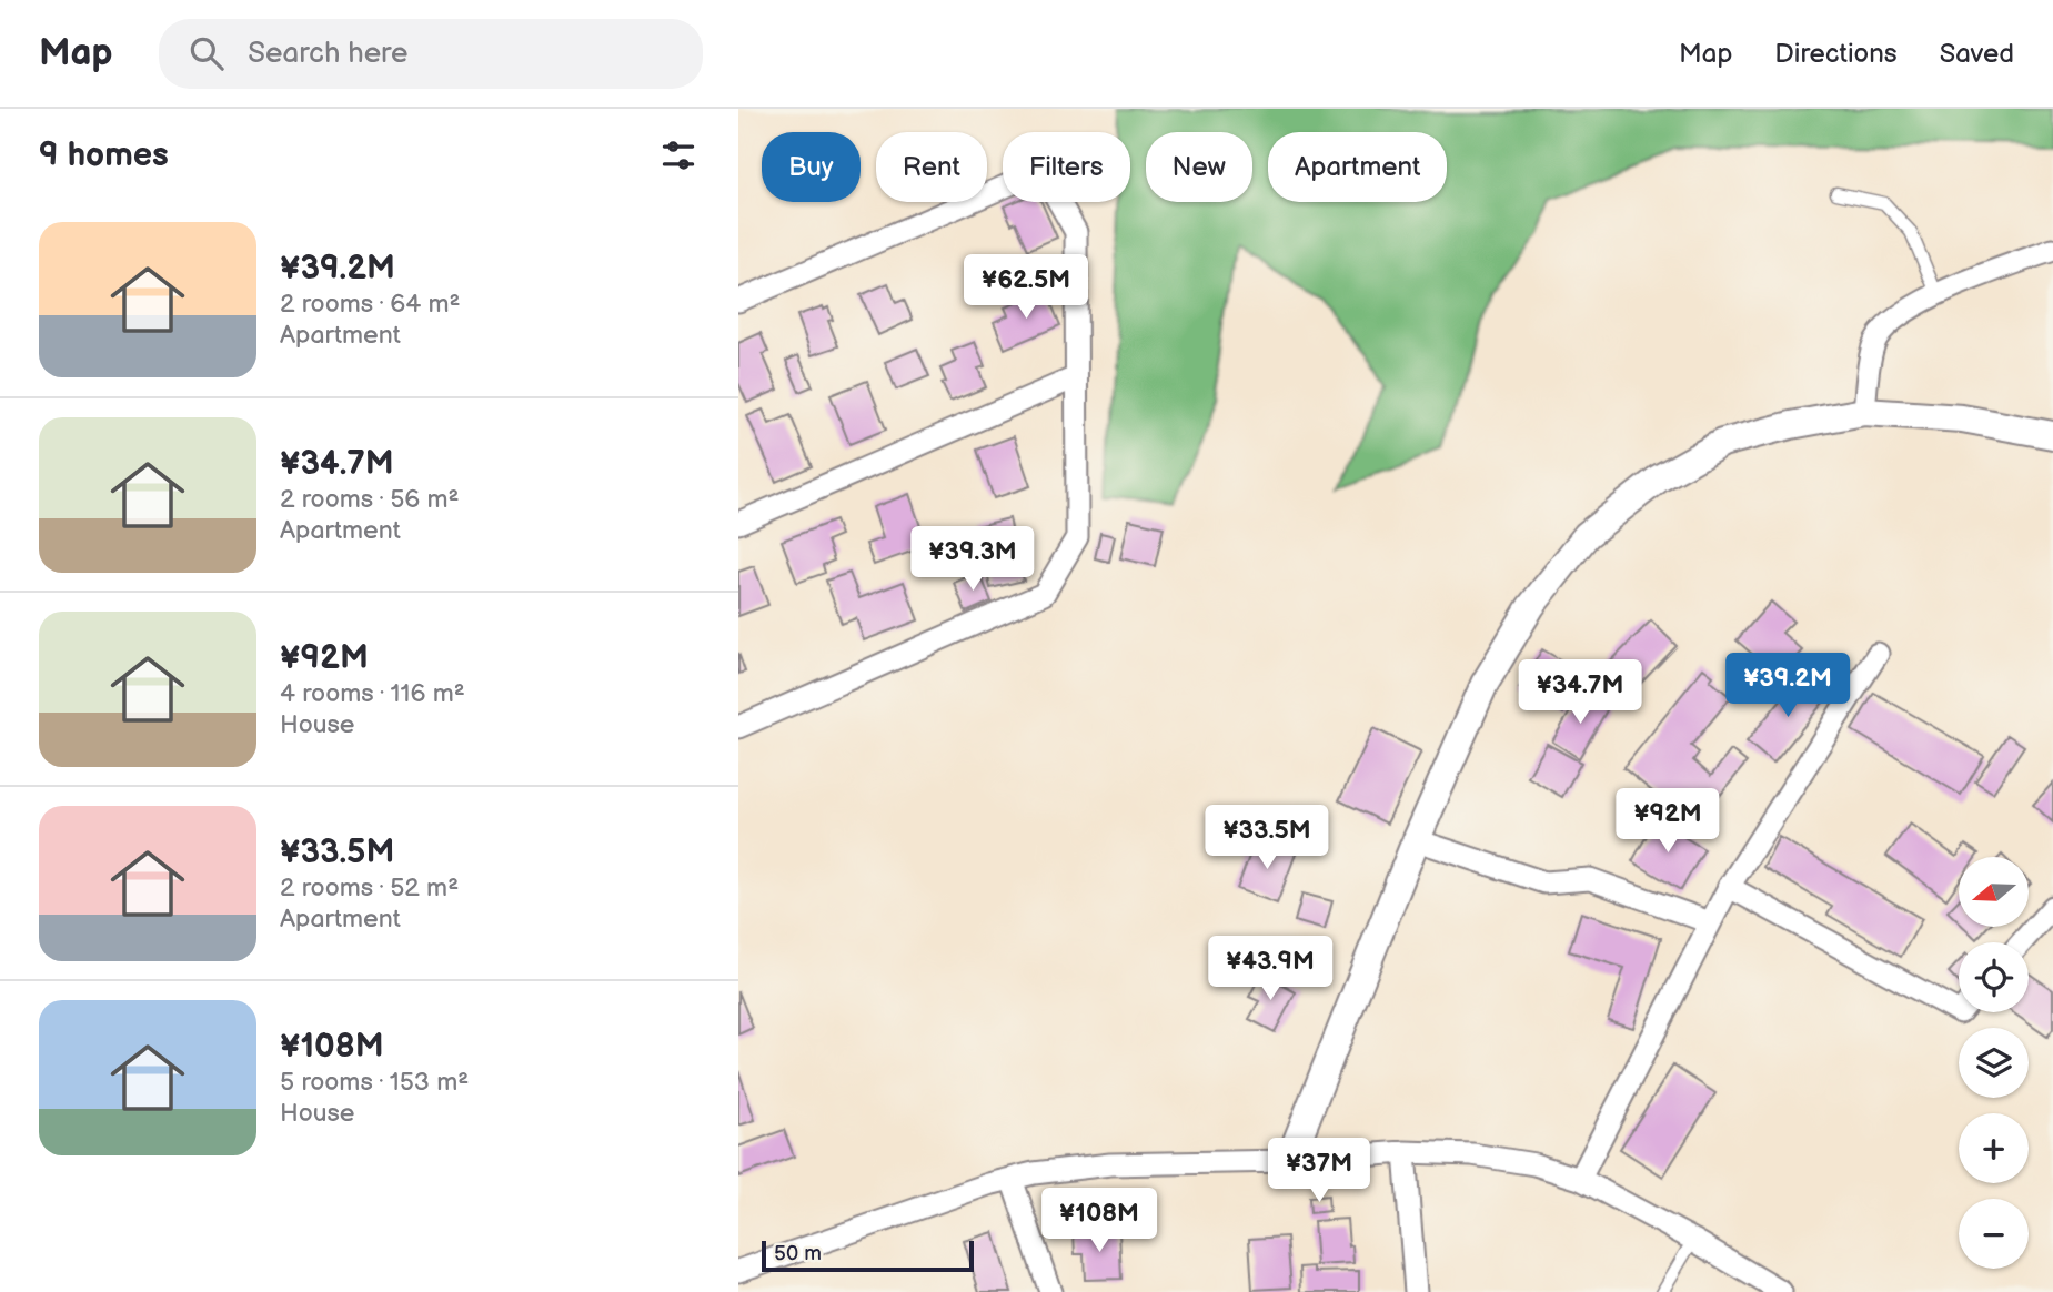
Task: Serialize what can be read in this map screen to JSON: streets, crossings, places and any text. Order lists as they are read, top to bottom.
{
  "scale_bar": "50 m",
  "north": "left",
  "page": {
    "header": "Map",
    "search": "Search here",
    "nav": ["Map", "Directions", "Saved"],
    "heading": "9 homes",
    "chip": [
      "Buy",
      "Rent",
      "Filters",
      "New",
      "Apartment"
    ],
    "list": [
      {
        "name": "¥39.2M",
        "note": "2 rooms · 64 m² · Apartment"
      },
      {
        "name": "¥34.7M",
        "note": "2 rooms · 56 m² · Apartment"
      },
      {
        "name": "¥92M",
        "note": "4 rooms · 116 m² · House"
      },
      {
        "name": "¥33.5M",
        "note": "2 rooms · 52 m² · Apartment"
      },
      {
        "name": "¥108M",
        "note": "5 rooms · 153 m² · House"
      }
    ],
    "price": [
      "¥62.5M",
      "¥39.3M",
      "¥39.2M",
      "¥34.7M",
      "¥92M",
      "¥33.5M",
      "¥43.9M",
      "¥37M",
      "¥108M"
    ],
    "map_buttons": ["+", "−"],
    "scale": "50 m"
  }
}
